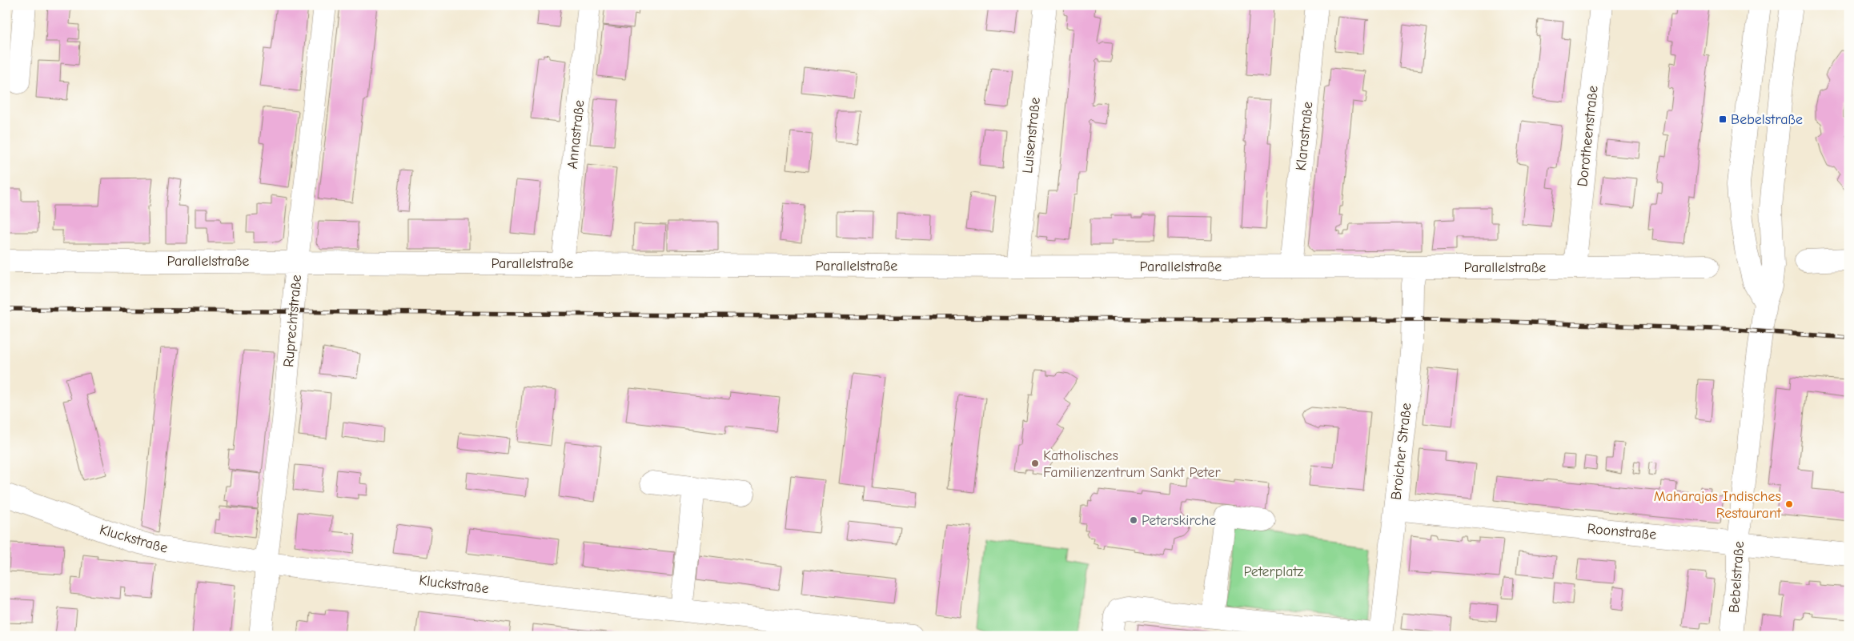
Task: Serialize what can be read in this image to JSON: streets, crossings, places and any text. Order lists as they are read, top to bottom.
{
  "streets": {
    "street": [
      "Annastraße",
      "Luisenstraße",
      "Klarastraße",
      "Dorotheenstraße",
      "Parallelstraße",
      "Ruprechtstraße",
      "Broicher Straße",
      "Roonstraße",
      "Kluckstraße",
      "Bebelstraße"
    ]
  },
  "crossings": [
    ["Annastraße", "Parallelstraße"],
    ["Luisenstraße", "Parallelstraße"],
    ["Klarastraße", "Parallelstraße"],
    ["Dorotheenstraße", "Parallelstraße"],
    ["Parallelstraße", "Ruprechtstraße"],
    ["Parallelstraße", "Broicher Straße"],
    ["Ruprechtstraße", "Kluckstraße"],
    ["Broicher Straße", "Roonstraße"],
    ["Roonstraße", "Bebelstraße"]
  ],
  "parks": ["Peterplatz"],
  "places": {
    "transit": ["Bebelstraße"],
    "other": ["Katholisches Familienzentrum Sankt Peter", "Maharajas Indisches Restaurant", "Peterskirche"]
  }
}
